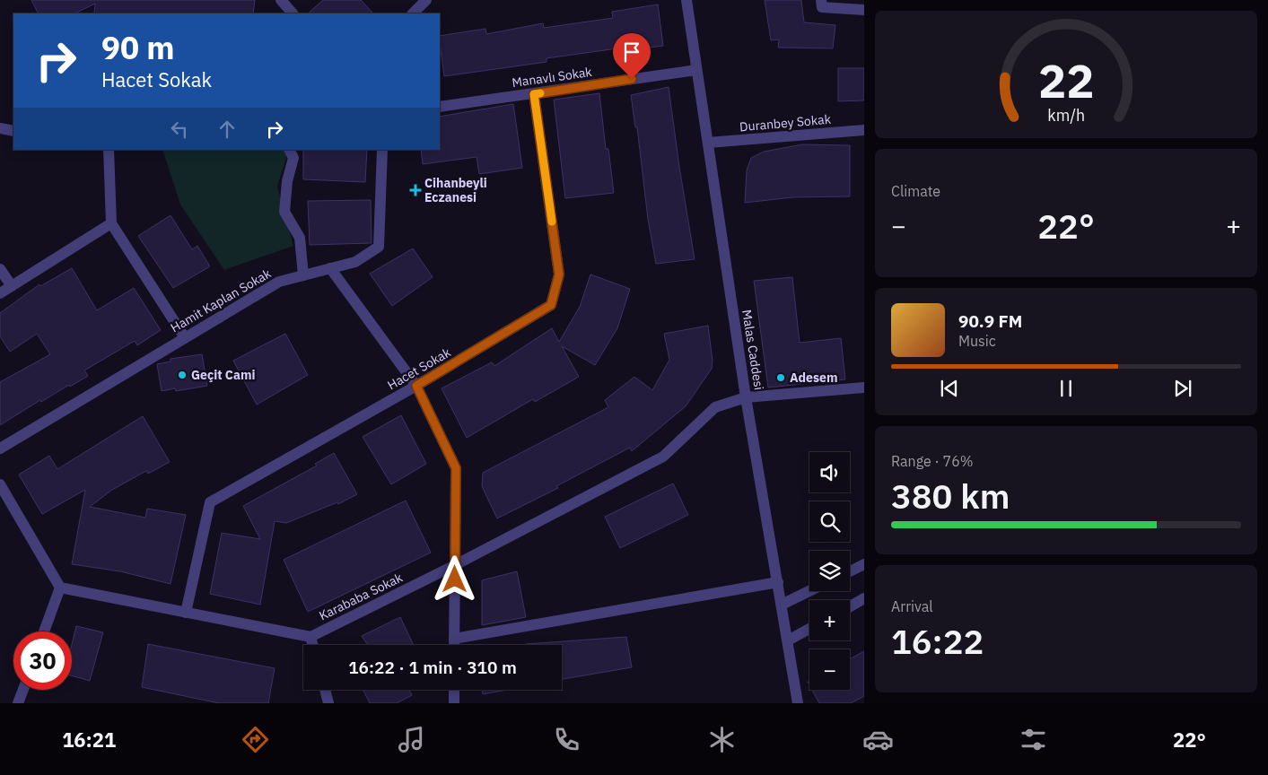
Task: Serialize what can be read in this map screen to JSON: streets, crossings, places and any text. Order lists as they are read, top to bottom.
{
  "streets": {
    "street": [
      "Manavlı Sokak",
      "Duranbey Sokak",
      "Hamit Kaplan Sokak",
      "Malas Caddesi",
      "Hacet Sokak",
      "Karababa Sokak"
    ]
  },
  "crossings": [
    ["Manavlı Sokak", "Malas Caddesi"],
    ["Manavlı Sokak", "Hacet Sokak"],
    ["Duranbey Sokak", "Malas Caddesi"],
    ["Malas Caddesi", "Karababa Sokak"],
    ["Hacet Sokak", "Karababa Sokak"]
  ],
  "places": {
    "health": ["Cihanbeyli Eczanesi"],
    "other": ["Geçit Cami", "Adesem"]
  },
  "page": {
    "turn": ["90 m", "Hacet Sokak"],
    "tile": [
      "Climate",
      ["Range · 76%", "380 km"],
      ["Arrival", "16:22"]
    ],
    "heat": ["−", "22°", "+"],
    "song": ["90.9 FM", "Music"],
    "map_buttons": ["+", "−"],
    "limit": "30",
    "trip": "16:22 · 1 min · 310 m",
    "tabs": ["16:21", "22°"],
    "gauge": ["22", "km/h"]
  }
}
